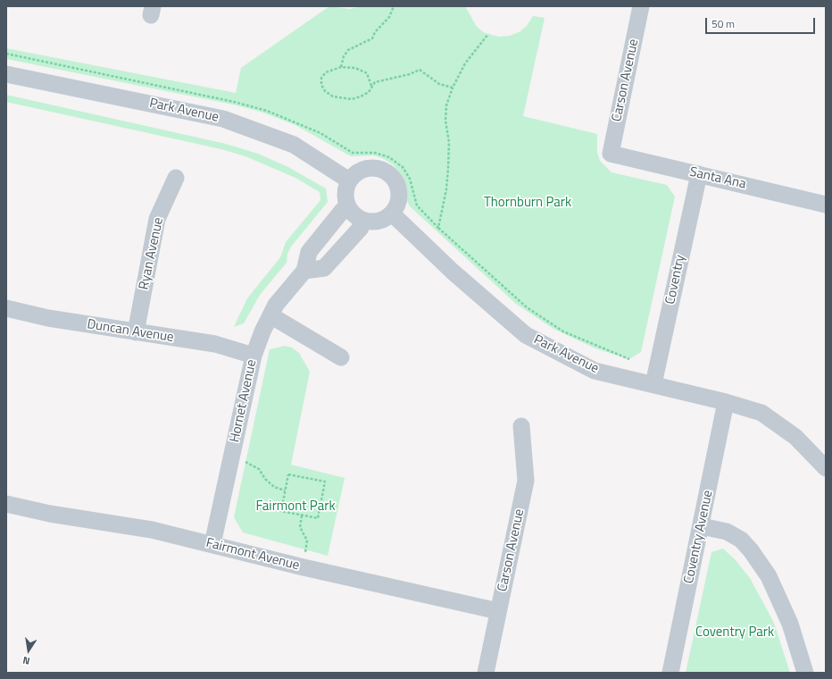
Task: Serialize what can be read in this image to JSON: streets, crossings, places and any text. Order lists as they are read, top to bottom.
{
  "streets": {
    "street": [
      "Carson Avenue",
      "Park Avenue",
      "Santa Ana",
      "Ryan Avenue",
      "Coventry",
      "Duncan Avenue",
      "Hornet Avenue",
      "Coventry Avenue",
      "Fairmont Avenue"
    ]
  },
  "crossings": [
    ["Carson Avenue", "Santa Ana"],
    ["Carson Avenue", "Fairmont Avenue"],
    ["Park Avenue", "Coventry"],
    ["Park Avenue", "Hornet Avenue"],
    ["Park Avenue", "Coventry Avenue"],
    ["Santa Ana", "Coventry"],
    ["Ryan Avenue", "Duncan Avenue"],
    ["Duncan Avenue", "Hornet Avenue"],
    ["Hornet Avenue", "Fairmont Avenue"]
  ],
  "parks": ["Thornburn Park", "Fairmont Park", "Coventry Park"],
  "scale_bar": "50 m",
  "north": "bottom"
}
